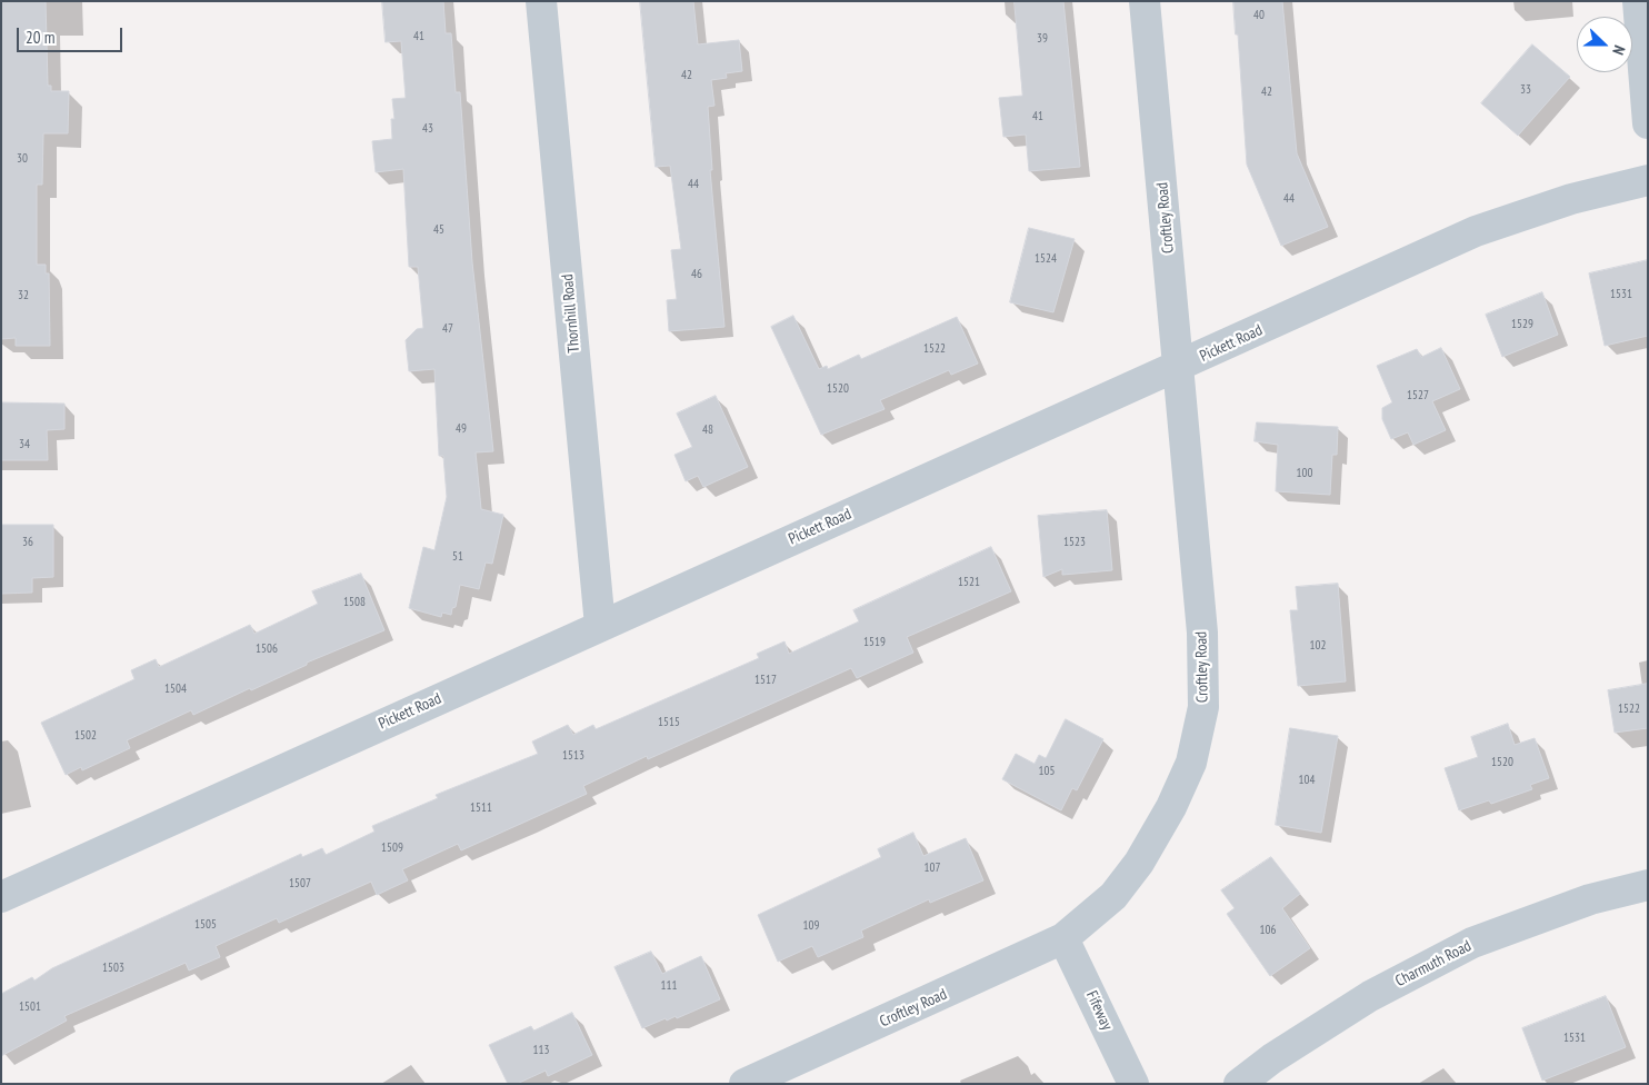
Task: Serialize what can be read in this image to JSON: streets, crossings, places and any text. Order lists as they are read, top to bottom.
{
  "streets": {
    "street": [
      "Croftley Road",
      "Thornhill Road",
      "Pickett Road",
      "Charmuth Road",
      "Fifeway"
    ]
  },
  "crossings": [
    ["Croftley Road", "Pickett Road"],
    ["Croftley Road", "Fifeway"],
    ["Thornhill Road", "Pickett Road"]
  ],
  "house_numbers": [
    "40",
    "41",
    "39",
    "42",
    "33",
    "42",
    "41",
    "43",
    "30",
    "44",
    "44",
    "45",
    "1524",
    "46",
    "1531",
    "32",
    "1529",
    "47",
    "1522",
    "1520",
    "1527",
    "49",
    "48",
    "34",
    "100",
    "36",
    "1523",
    "51",
    "1521",
    "1508",
    "1519",
    "102",
    "1506",
    "1517",
    "1504",
    "1522",
    "1515",
    "1502",
    "1513",
    "1520",
    "105",
    "104",
    "1511",
    "1509",
    "107",
    "1507",
    "1505",
    "109",
    "106",
    "1503",
    "111",
    "1501",
    "1531",
    "113"
  ],
  "scale_bar": "20 m",
  "north": "right"
}
